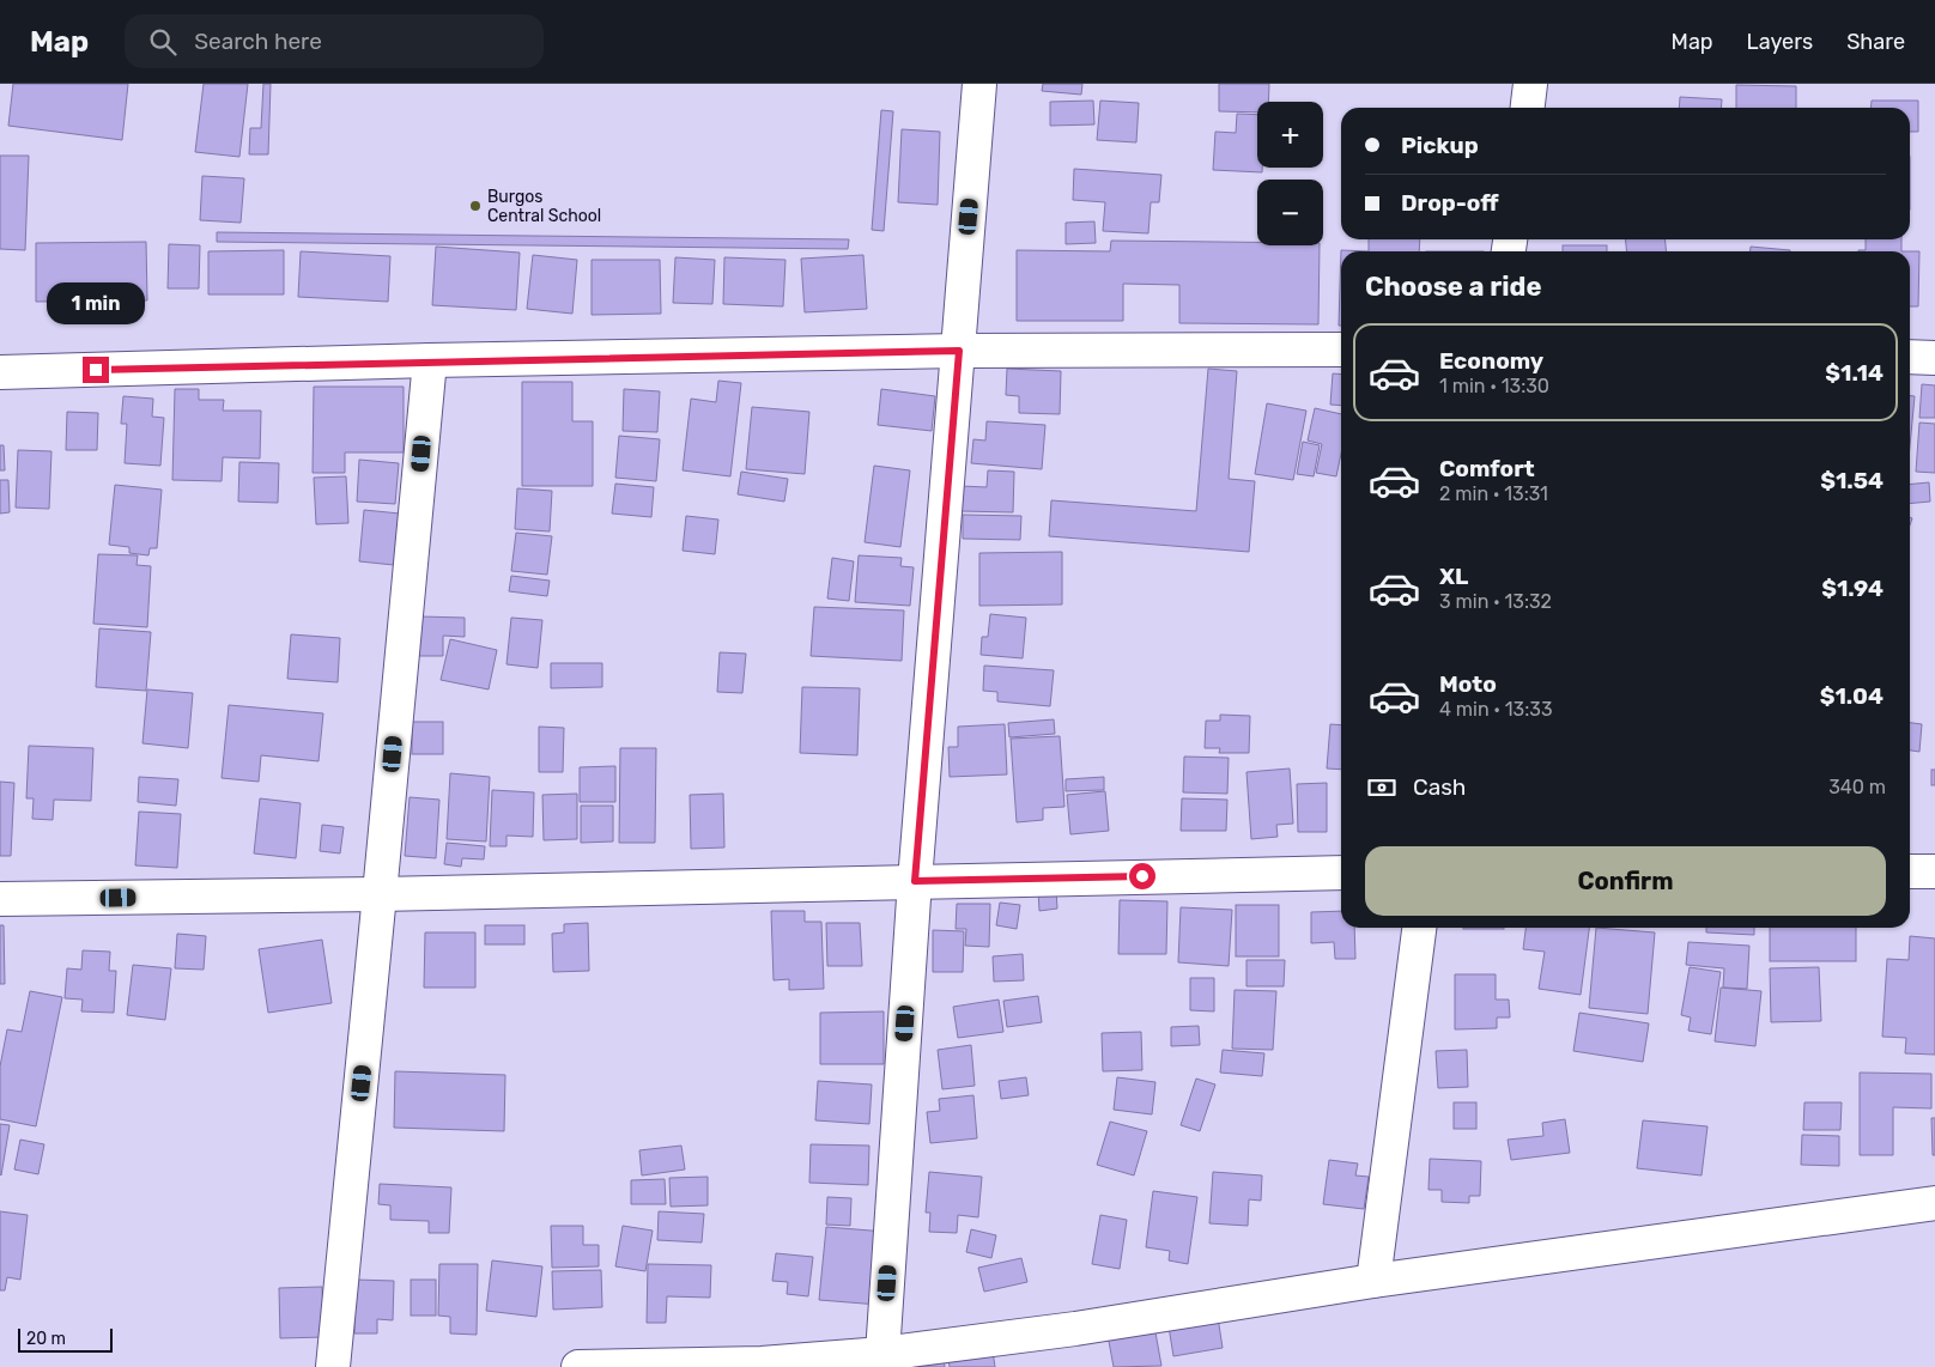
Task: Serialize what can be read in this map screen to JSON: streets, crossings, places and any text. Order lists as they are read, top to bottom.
{
  "places": ["Burgos Central School"],
  "scale_bar": "20 m",
  "page": {
    "header": "Map",
    "search": "Search here",
    "nav": ["Map", "Layers", "Share"],
    "map_buttons": ["+", "−"],
    "banner": ["Pickup", "Drop-off"],
    "heading": "Choose a ride",
    "bubble": "1 min",
    "list": [
      {
        "name": "Economy",
        "note": "1 min · 13:30",
        "value": "$1.14"
      },
      {
        "name": "Comfort",
        "note": "2 min · 13:31",
        "value": "$1.54"
      },
      {
        "name": "XL",
        "note": "3 min · 13:32",
        "value": "$1.94"
      },
      {
        "name": "Moto",
        "note": "4 min · 13:33",
        "value": "$1.04"
      }
    ],
    "pay": ["Cash", "340 m"],
    "buttons": "Confirm",
    "scale": "20 m"
  }
}
